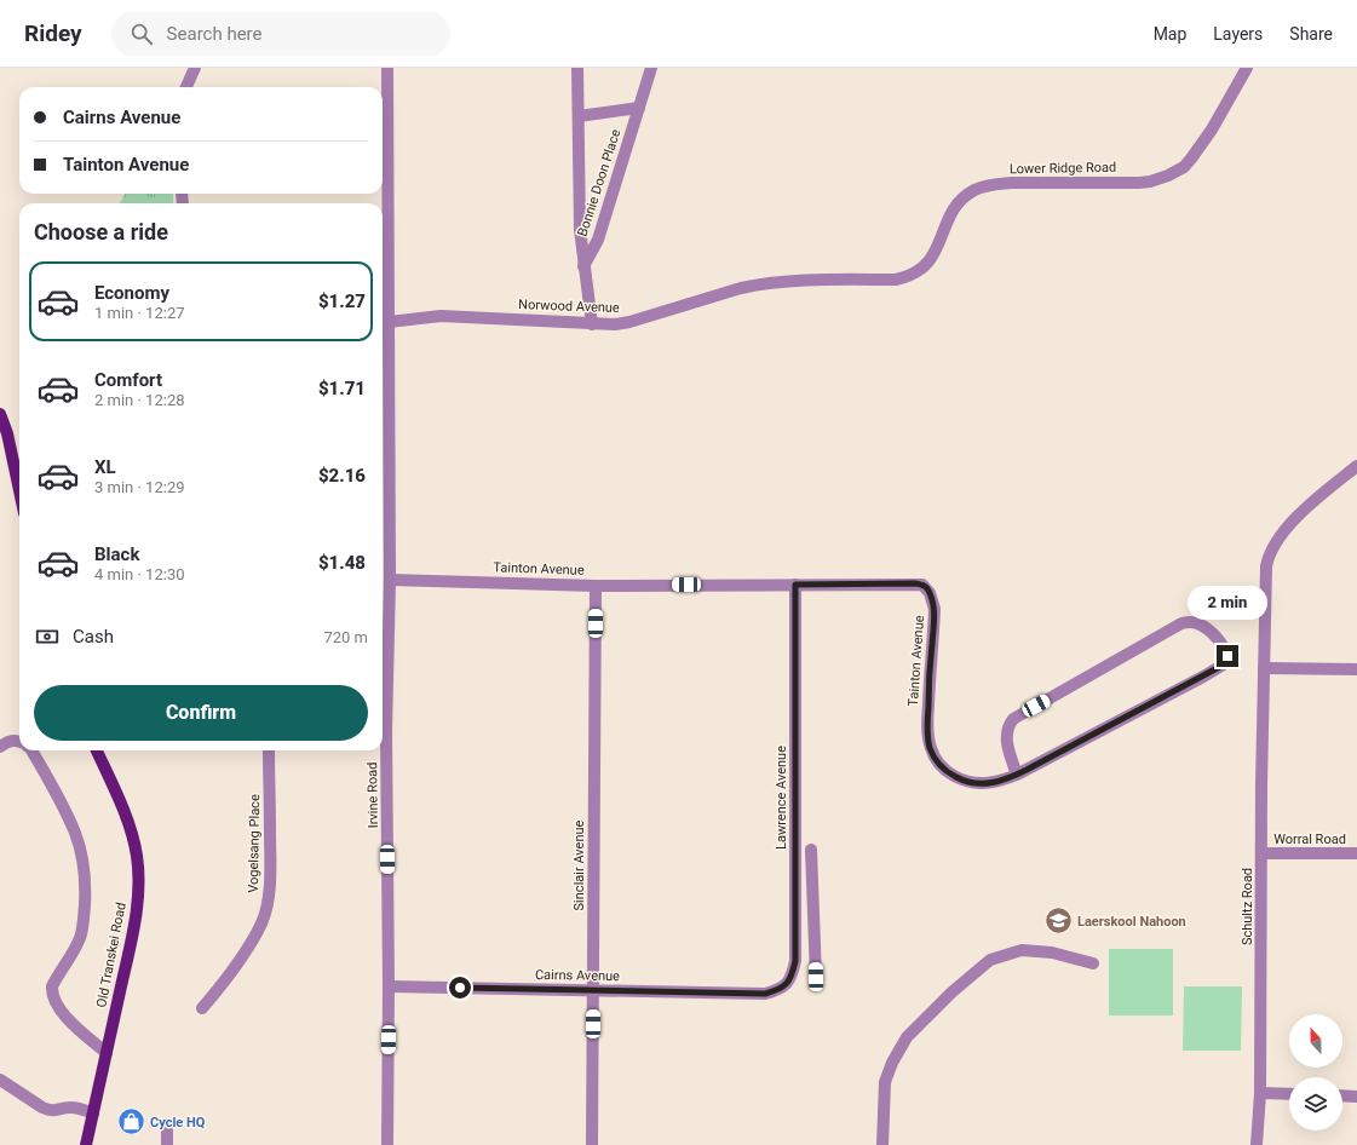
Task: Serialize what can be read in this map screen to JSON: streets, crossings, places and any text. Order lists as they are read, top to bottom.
{
  "streets": {
    "main road": ["Old Transkei Road"],
    "street": [
      "Lower Ridge Road",
      "Bonnie Doon Place",
      "Norwood Avenue",
      "Tainton Avenue",
      "Irvine Road",
      "Lawrence Avenue",
      "Worral Road",
      "Vogelsang Place",
      "Sinclair Avenue",
      "Schultz Road",
      "Cairns Avenue"
    ]
  },
  "crossings": [
    ["Lower Ridge Road", "Norwood Avenue"],
    ["Bonnie Doon Place", "Norwood Avenue"],
    ["Norwood Avenue", "Irvine Road"],
    ["Tainton Avenue", "Irvine Road"],
    ["Tainton Avenue", "Lawrence Avenue"],
    ["Tainton Avenue", "Sinclair Avenue"],
    ["Irvine Road", "Cairns Avenue"],
    ["Lawrence Avenue", "Cairns Avenue"],
    ["Worral Road", "Schultz Road"],
    ["Sinclair Avenue", "Cairns Avenue"]
  ],
  "places": {
    "school or university": ["Laerskool Nahoon"],
    "shop": ["Cycle HQ"]
  },
  "north": "top",
  "page": {
    "header": "Ridey",
    "search": "Search here",
    "nav": ["Map", "Layers", "Share"],
    "banner": ["Cairns Avenue", "Tainton Avenue"],
    "heading": "Choose a ride",
    "list": [
      {
        "name": "Economy",
        "note": "1 min · 12:27",
        "value": "$1.27"
      },
      {
        "name": "Comfort",
        "note": "2 min · 12:28",
        "value": "$1.71"
      },
      {
        "name": "XL",
        "note": "3 min · 12:29",
        "value": "$2.16"
      },
      {
        "name": "Black",
        "note": "4 min · 12:30",
        "value": "$1.48"
      }
    ],
    "bubble": "2 min",
    "pay": ["Cash", "720 m"],
    "buttons": "Confirm"
  }
}
